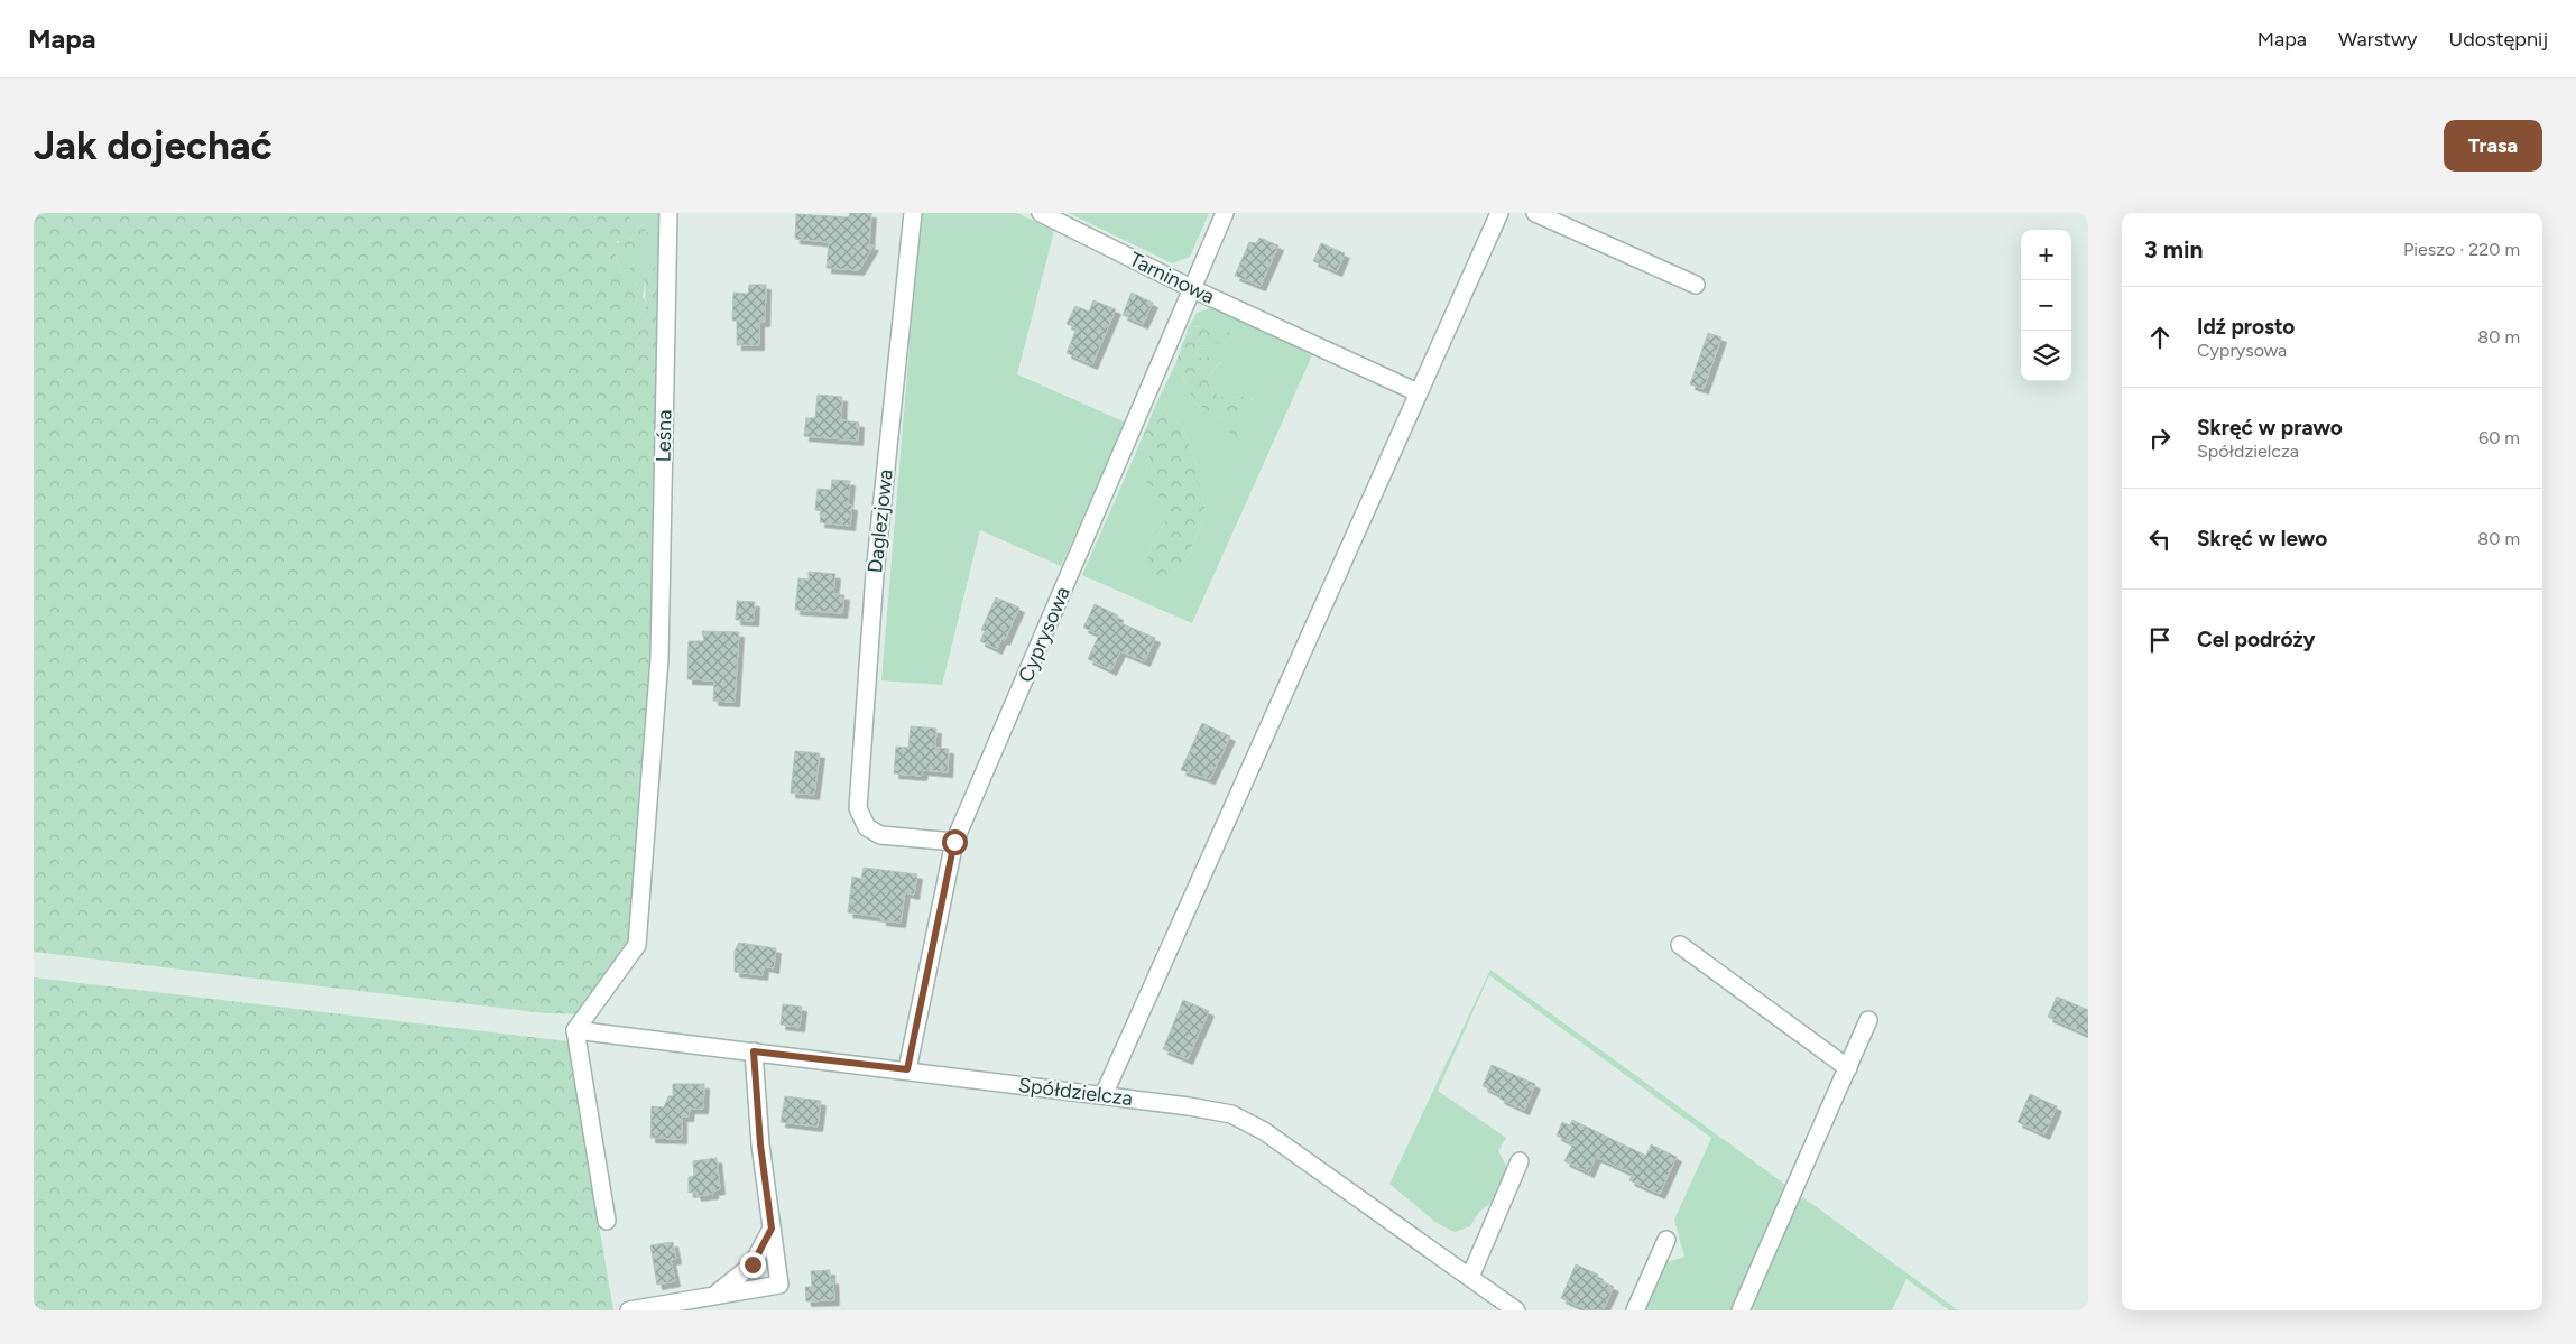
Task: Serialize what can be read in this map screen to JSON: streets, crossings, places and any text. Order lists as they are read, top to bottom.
{
  "streets": {
    "street": [
      "Tarninowa",
      "Leśna",
      "Daglezjowa",
      "Cyprysowa",
      "Spółdzielcza"
    ]
  },
  "crossings": [
    ["Tarninowa", "Cyprysowa"],
    ["Leśna", "Spółdzielcza"],
    ["Daglezjowa", "Cyprysowa"],
    ["Cyprysowa", "Spółdzielcza"]
  ],
  "page": {
    "header": "Mapa",
    "nav": ["Mapa", "Warstwy", "Udostępnij"],
    "buttons": "Trasa",
    "title": "Jak dojechać",
    "heading": ["3 min", "Pieszo · 220 m"],
    "map_buttons": ["+", "−"],
    "list": [
      ["Idź prosto", "Cyprysowa", "80 m"],
      ["Skręć w prawo", "Spółdzielcza", "60 m"],
      ["Skręć w lewo", "80 m"],
      "Cel podróży"
    ]
  }
}
